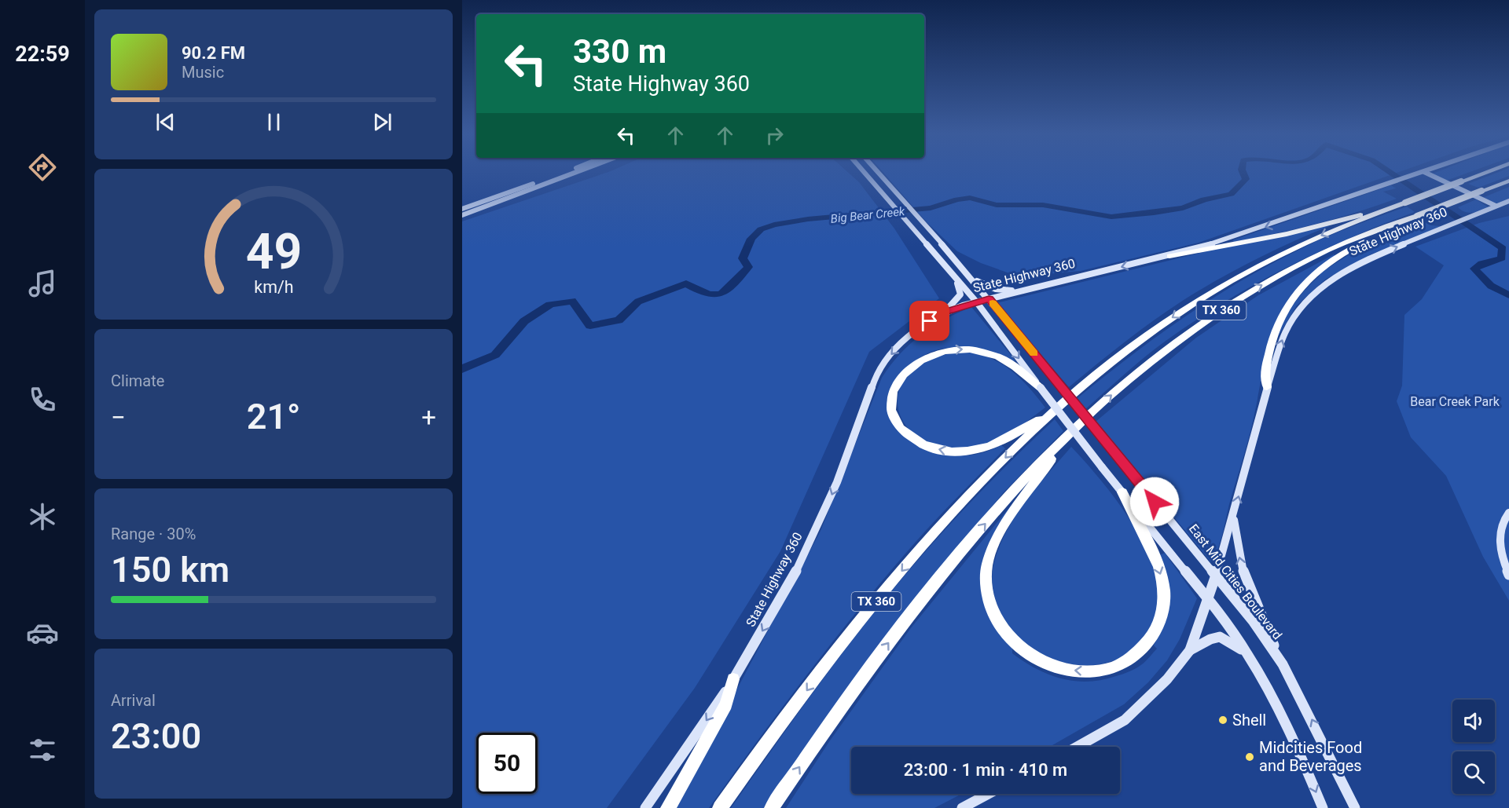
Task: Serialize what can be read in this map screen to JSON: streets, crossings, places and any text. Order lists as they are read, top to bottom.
{
  "streets": {
    "highway": ["TX 360"],
    "main road": ["State Highway 360", "East Mid Cities Boulevard"]
  },
  "crossings": [
    ["State Highway 360", "East Mid Cities Boulevard"]
  ],
  "water": ["Big Bear Creek"],
  "parks": ["Bear Creek Park"],
  "places": ["Shell", "Midcities Food and Beverages"],
  "page": {
    "tabs": "22:59",
    "turn": ["330 m", "State Highway 360"],
    "song": ["90.2 FM", "Music"],
    "tile": [
      "Climate",
      ["Range · 30%", "150 km"],
      ["Arrival", "23:00"]
    ],
    "heat": ["−", "21°", "+"],
    "limit": "50",
    "trip": "23:00 · 1 min · 410 m",
    "gauge": ["49", "km/h"]
  }
}
